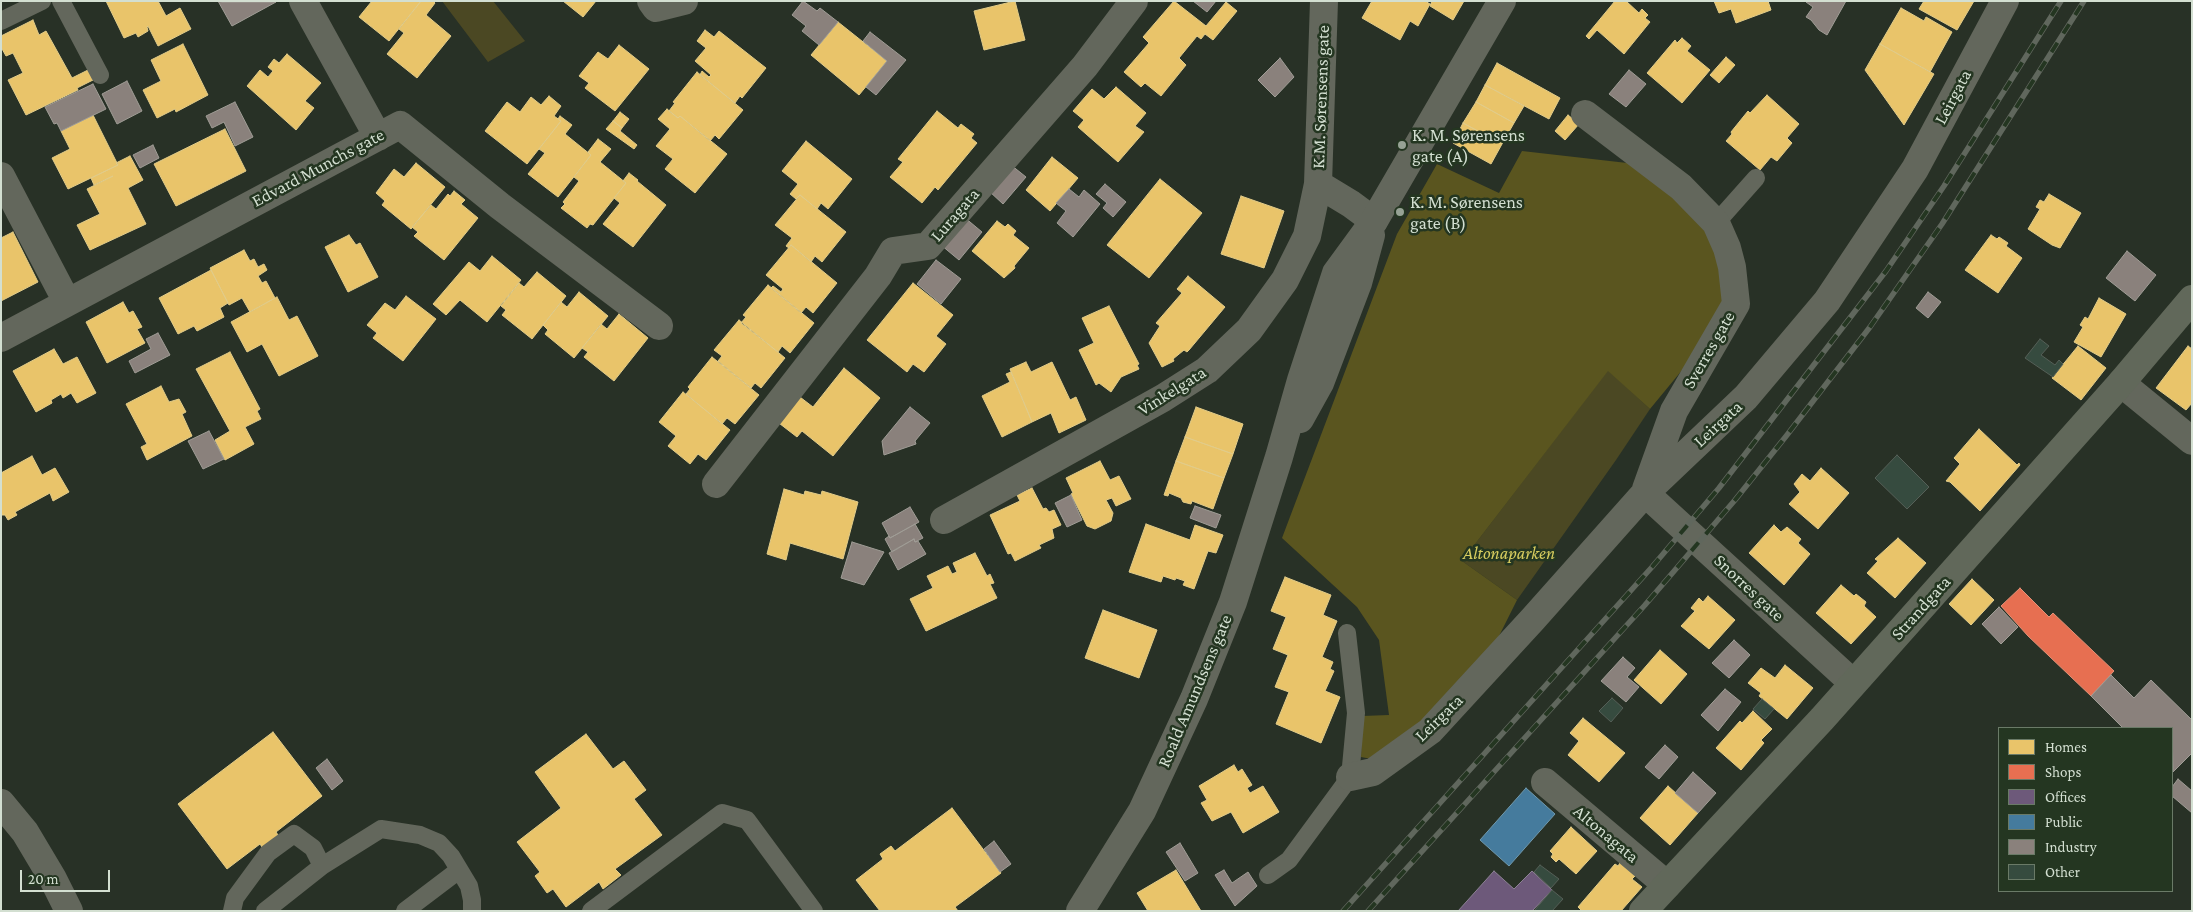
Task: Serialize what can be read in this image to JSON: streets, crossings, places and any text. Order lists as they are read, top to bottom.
{
  "streets": {
    "main road": ["Strandgata"],
    "street": [
      "K.M. Sørensens gate",
      "Leirgata",
      "Edvard Munchs gate",
      "Luragata",
      "Sverres gate",
      "Vinkelgata",
      "Snorres gate",
      "Roald Amundsens gate",
      "Altonagata"
    ]
  },
  "crossings": [
    ["K.M. Sørensens gate", "Vinkelgata"],
    ["K.M. Sørensens gate", "Roald Amundsens gate"],
    ["Leirgata", "Sverres gate"],
    ["Leirgata", "Snorres gate"],
    ["Sverres gate", "Snorres gate"],
    ["Snorres gate", "Strandgata"],
    ["Strandgata", "Altonagata"]
  ],
  "parks": ["Altonaparken"],
  "places": ["K. M. Sørensens gate (A)", "K. M. Sørensens gate (B)"],
  "legend": [
    "Homes",
    "Shops",
    "Offices",
    "Public",
    "Industry",
    "Other"
  ],
  "scale_bar": "20 m"
}
